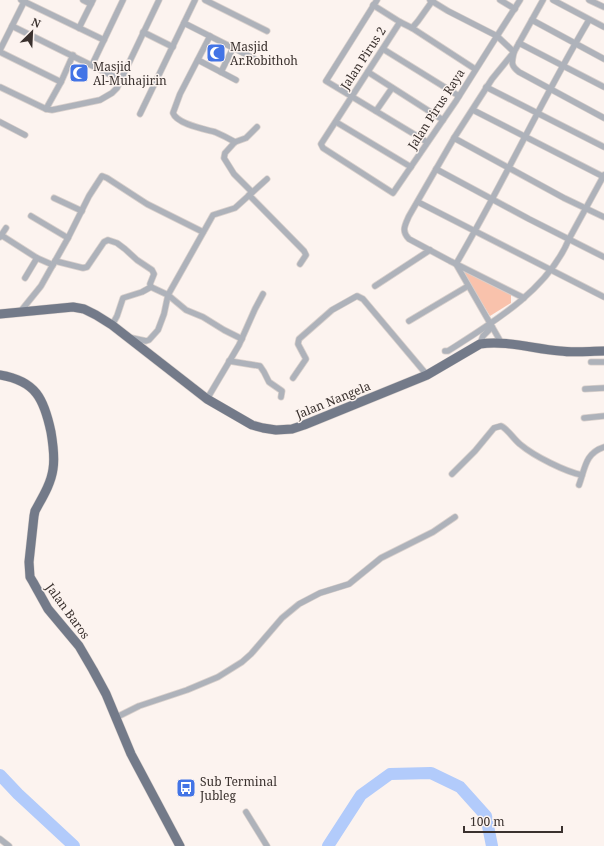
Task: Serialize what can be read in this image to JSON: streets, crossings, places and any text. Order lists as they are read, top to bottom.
{
  "streets": {
    "main road": ["Jalan Nangela", "Jalan Baros"],
    "street": ["Jalan Pirus 2", "Jalan Pirus Raya"]
  },
  "crossings": [
    ["Jalan Pirus 2", "Jalan Pirus Raya"]
  ],
  "places": {
    "mosque": ["Masjid Ar.Robithoh", "Masjid Al-Muhajirin"],
    "bus stop": ["Sub Terminal Jubleg"]
  },
  "scale_bar": "100 m",
  "north": "top right"
}
